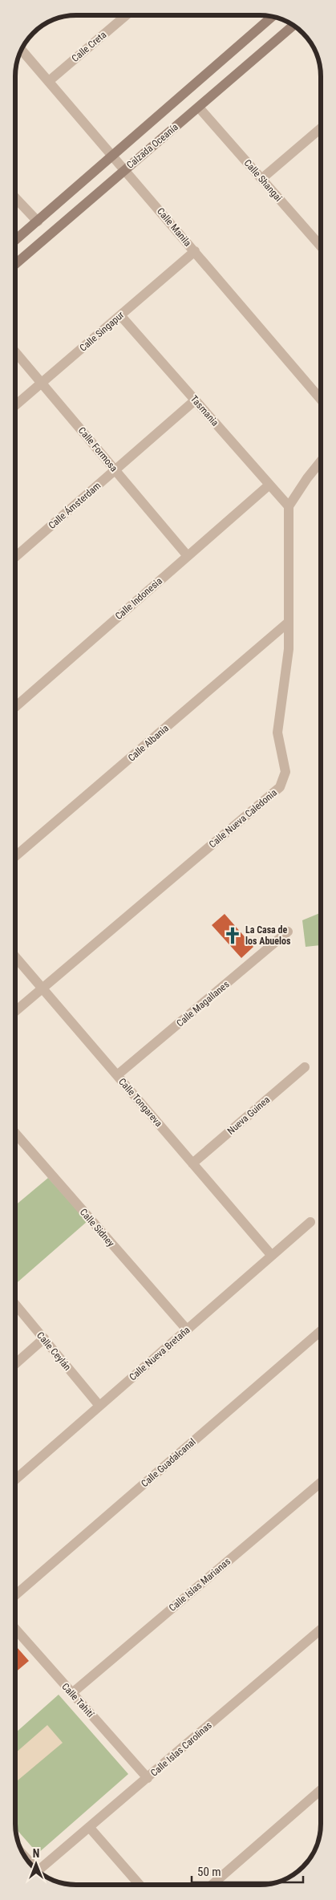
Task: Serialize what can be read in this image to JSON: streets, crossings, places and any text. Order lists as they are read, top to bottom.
{
  "streets": {
    "street": [
      "Calle Creta",
      "Calzada Oceanía",
      "Calle Shangai",
      "Calle Manila",
      "Calle Singapur",
      "Tasmania",
      "Calle Formosa",
      "Calle Ámsterdam",
      "Calle Indonesia",
      "Calle Albania",
      "Calle Nueva Caledonia",
      "Calle Magallanes",
      "Calle Tongareva",
      "Nueva Guinea",
      "Calle Sidney",
      "Calle Ceylán",
      "Calle Nueva Bretaña",
      "Calle Guadalcanal",
      "Calle Islas Marianas",
      "Calle Tahití",
      "Calle Islas Carolinas"
    ]
  },
  "crossings": [
    ["Calle Creta", "Calle Manila"],
    ["Calzada Oceanía", "Calle Shangai"],
    ["Calzada Oceanía", "Calle Manila"],
    ["Calle Manila", "Calle Singapur"],
    ["Calle Singapur", "Tasmania"],
    ["Calle Singapur", "Calle Formosa"],
    ["Tasmania", "Calle Ámsterdam"],
    ["Tasmania", "Calle Indonesia"],
    ["Tasmania", "Calle Nueva Caledonia"],
    ["Calle Formosa", "Calle Ámsterdam"],
    ["Calle Formosa", "Calle Indonesia"],
    ["Calle Albania", "Calle Nueva Caledonia"],
    ["Calle Nueva Caledonia", "Calle Tongareva"],
    ["Calle Magallanes", "Calle Tongareva"],
    ["Calle Tongareva", "Nueva Guinea"],
    ["Calle Tongareva", "Calle Nueva Bretaña"],
    ["Calle Sidney", "Calle Nueva Bretaña"],
    ["Calle Ceylán", "Calle Nueva Bretaña"],
    ["Calle Islas Marianas", "Calle Tahití"],
    ["Calle Tahití", "Calle Islas Carolinas"]
  ],
  "places": {
    "church": ["La Casa de los Abuelos"]
  },
  "scale_bar": "50 m",
  "north": "top"
}
